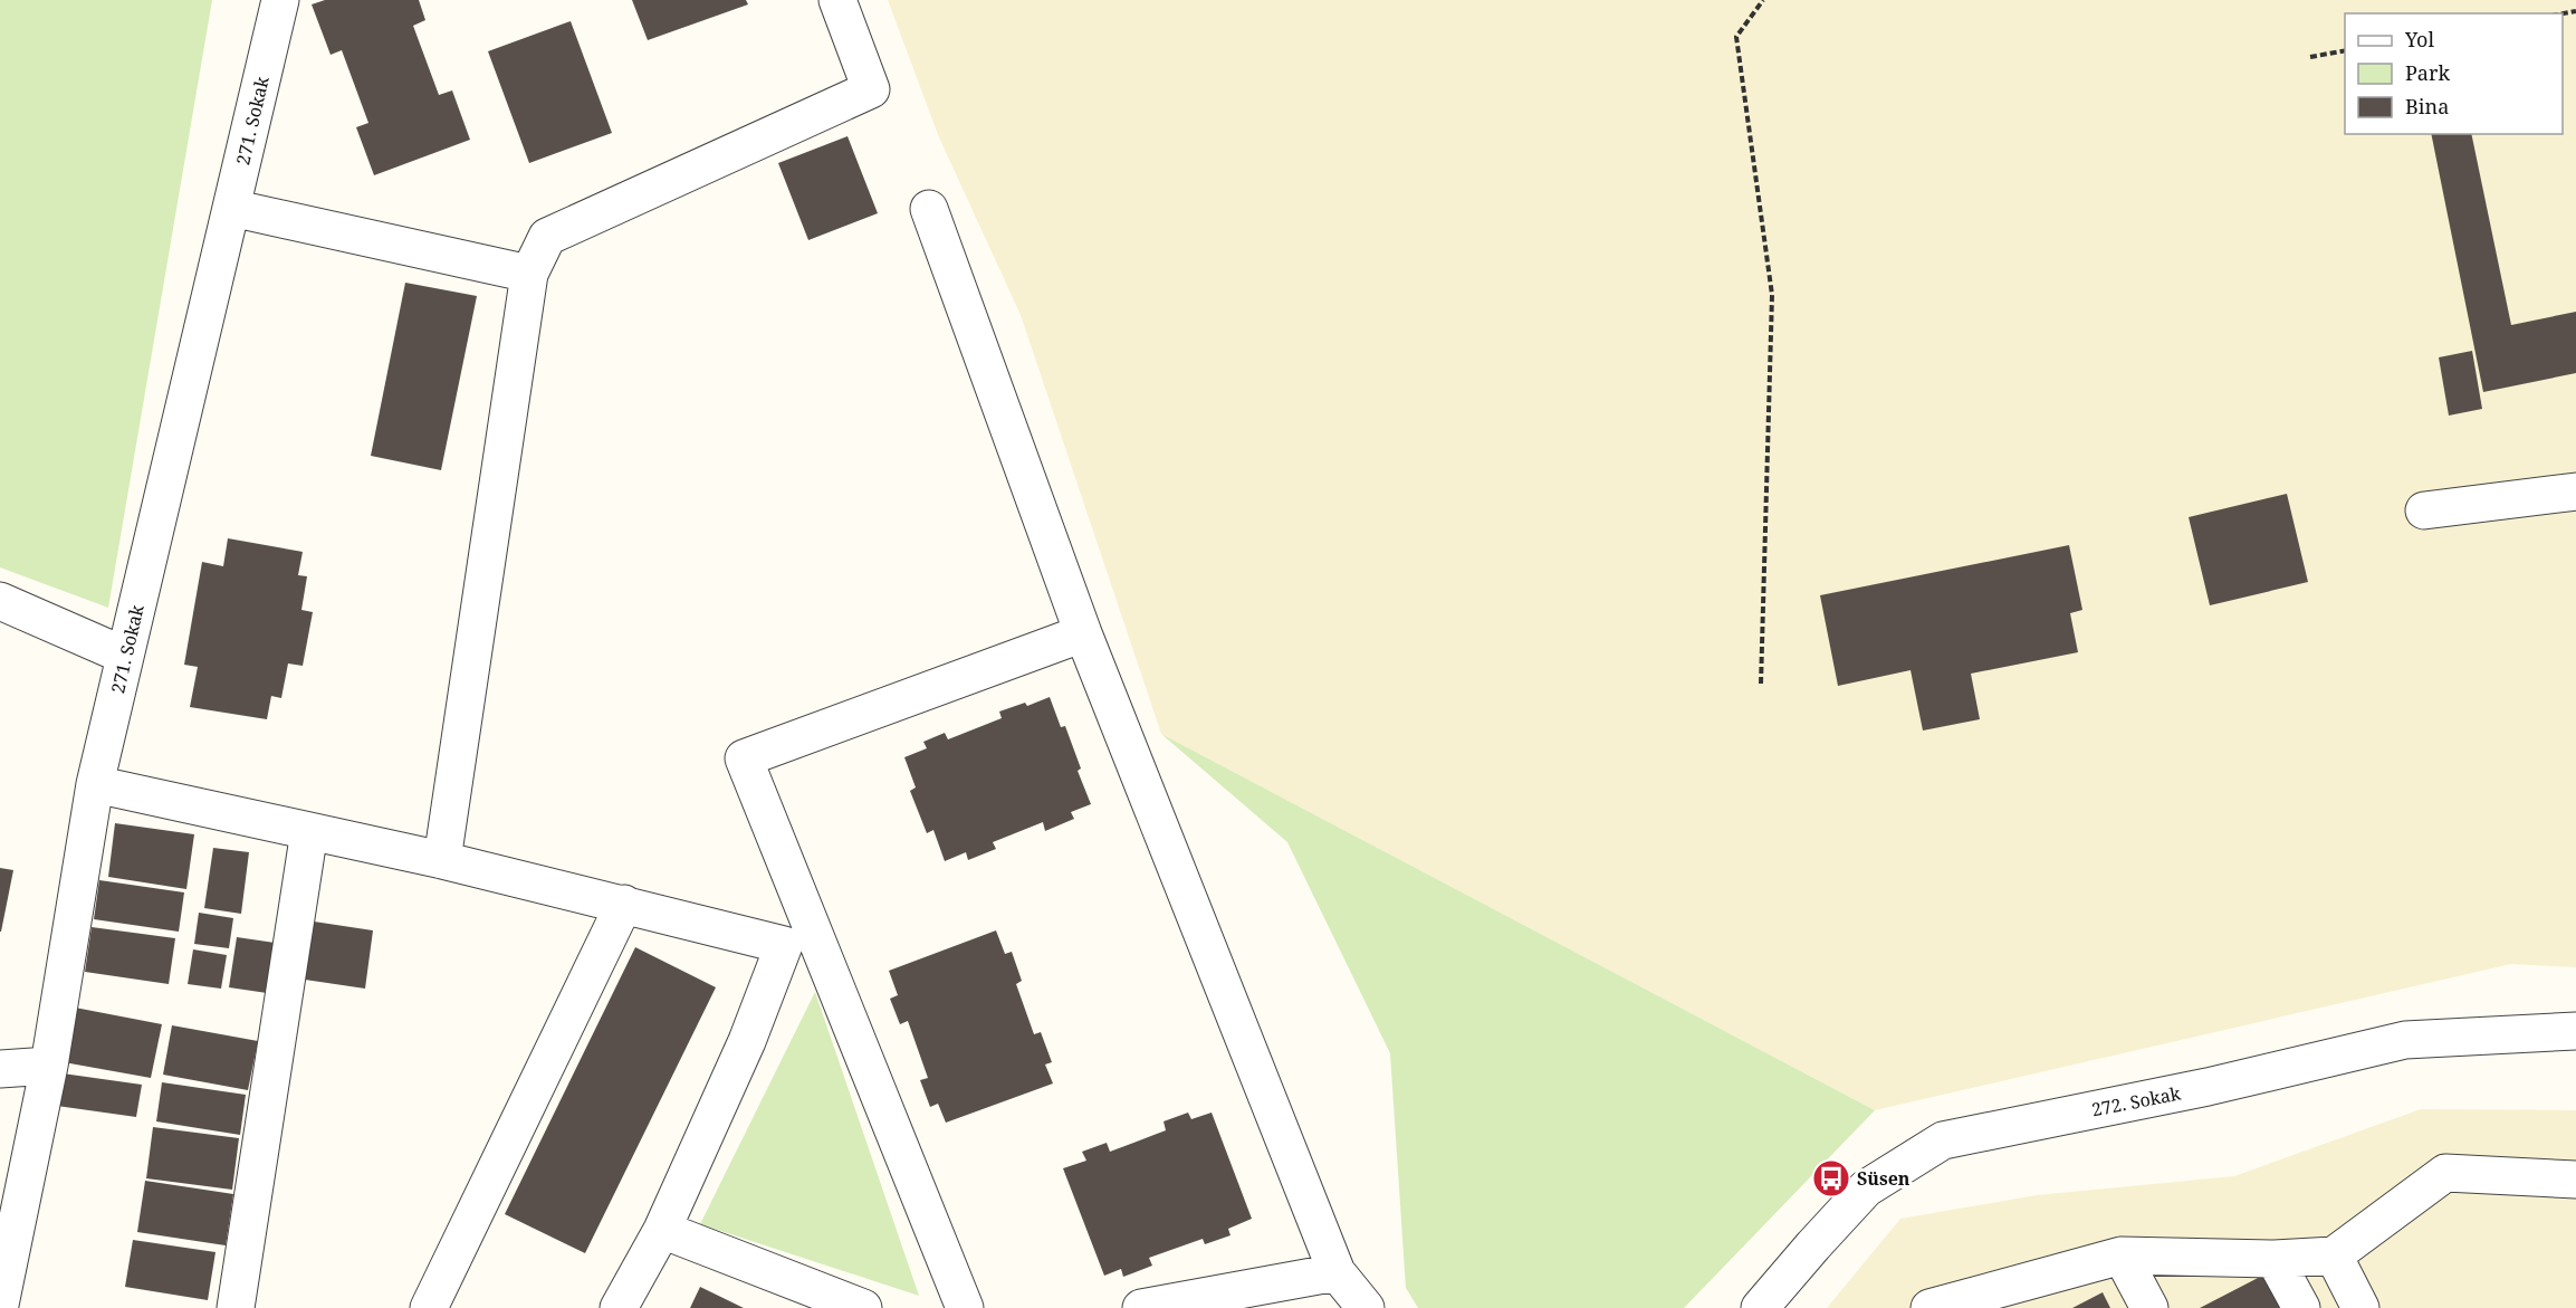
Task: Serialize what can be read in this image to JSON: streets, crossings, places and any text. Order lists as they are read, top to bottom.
{
  "streets": {
    "street": ["271. Sokak", "272. Sokak"]
  },
  "places": {
    "bus stop": ["Süsen"]
  },
  "legend": ["Yol", "Park", "Bina"]
}
